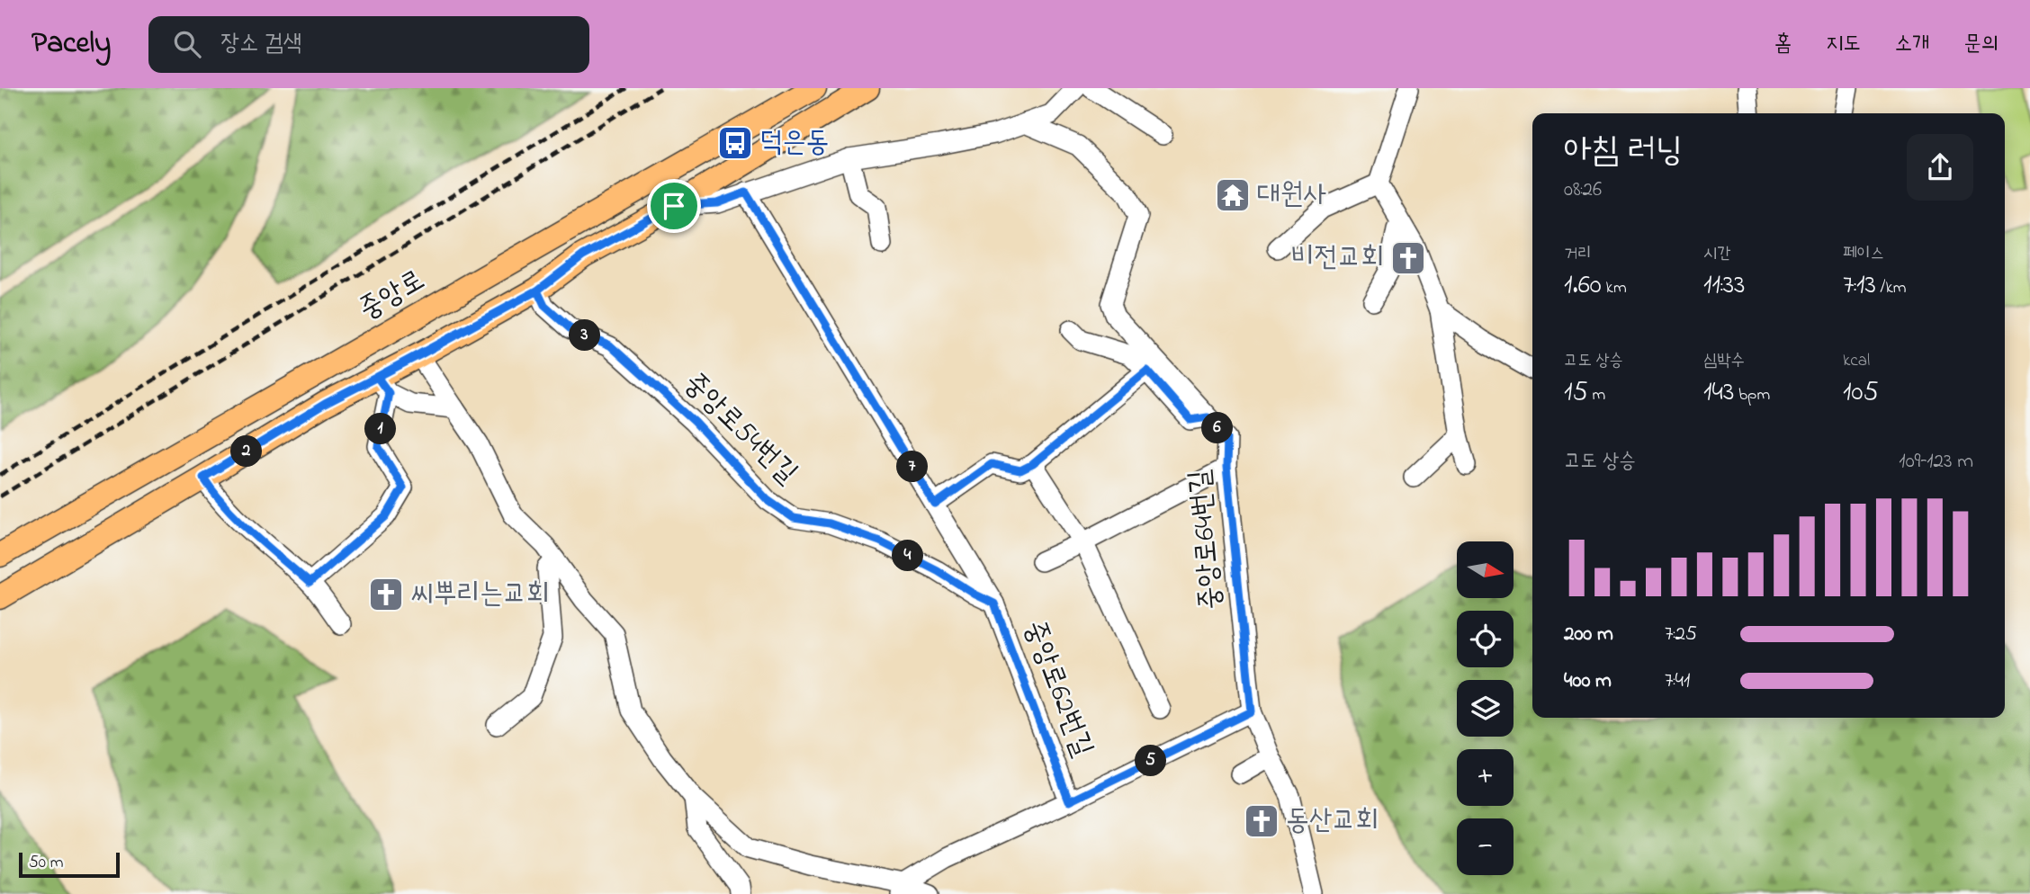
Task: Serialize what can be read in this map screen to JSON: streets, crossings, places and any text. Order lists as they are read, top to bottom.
{
  "streets": {
    "main road": ["중앙로"],
    "street": ["중앙로54번길", "중앙로64번길", "중앙로62번길"]
  },
  "crossings": [
    ["중앙로54번길", "중앙로62번길"]
  ],
  "places": {
    "bus stop": ["덕은동"],
    "temple": ["대원사"],
    "church": ["비전교회", "씨뿌리는교회", "동산교회"]
  },
  "scale_bar": "50 m",
  "north": "right",
  "page": {
    "header": "Pacely",
    "search": "장소 검색",
    "nav": [
      "홈",
      "지도",
      "소개",
      "문의"
    ],
    "heading": ["아침 러닝", "08:26"],
    "stats": [
      ["거리", "1.60 km"],
      ["시간", "11:33"],
      ["페이스", "7:13 /km"],
      ["고도 상승", "15 m"],
      ["심박수", "143 bpm"],
      ["kcal", "105"]
    ],
    "pins": [
      "3",
      "6",
      "1",
      "2",
      "7",
      "4",
      "5"
    ],
    "chart": ["고도 상승", "109–123 m"],
    "map_buttons": ["+", "−"],
    "list": [
      {
        "name": "200 m",
        "note": "7:25"
      },
      {
        "name": "400 m",
        "note": "7:41"
      }
    ],
    "scale": "50 m"
  }
}
